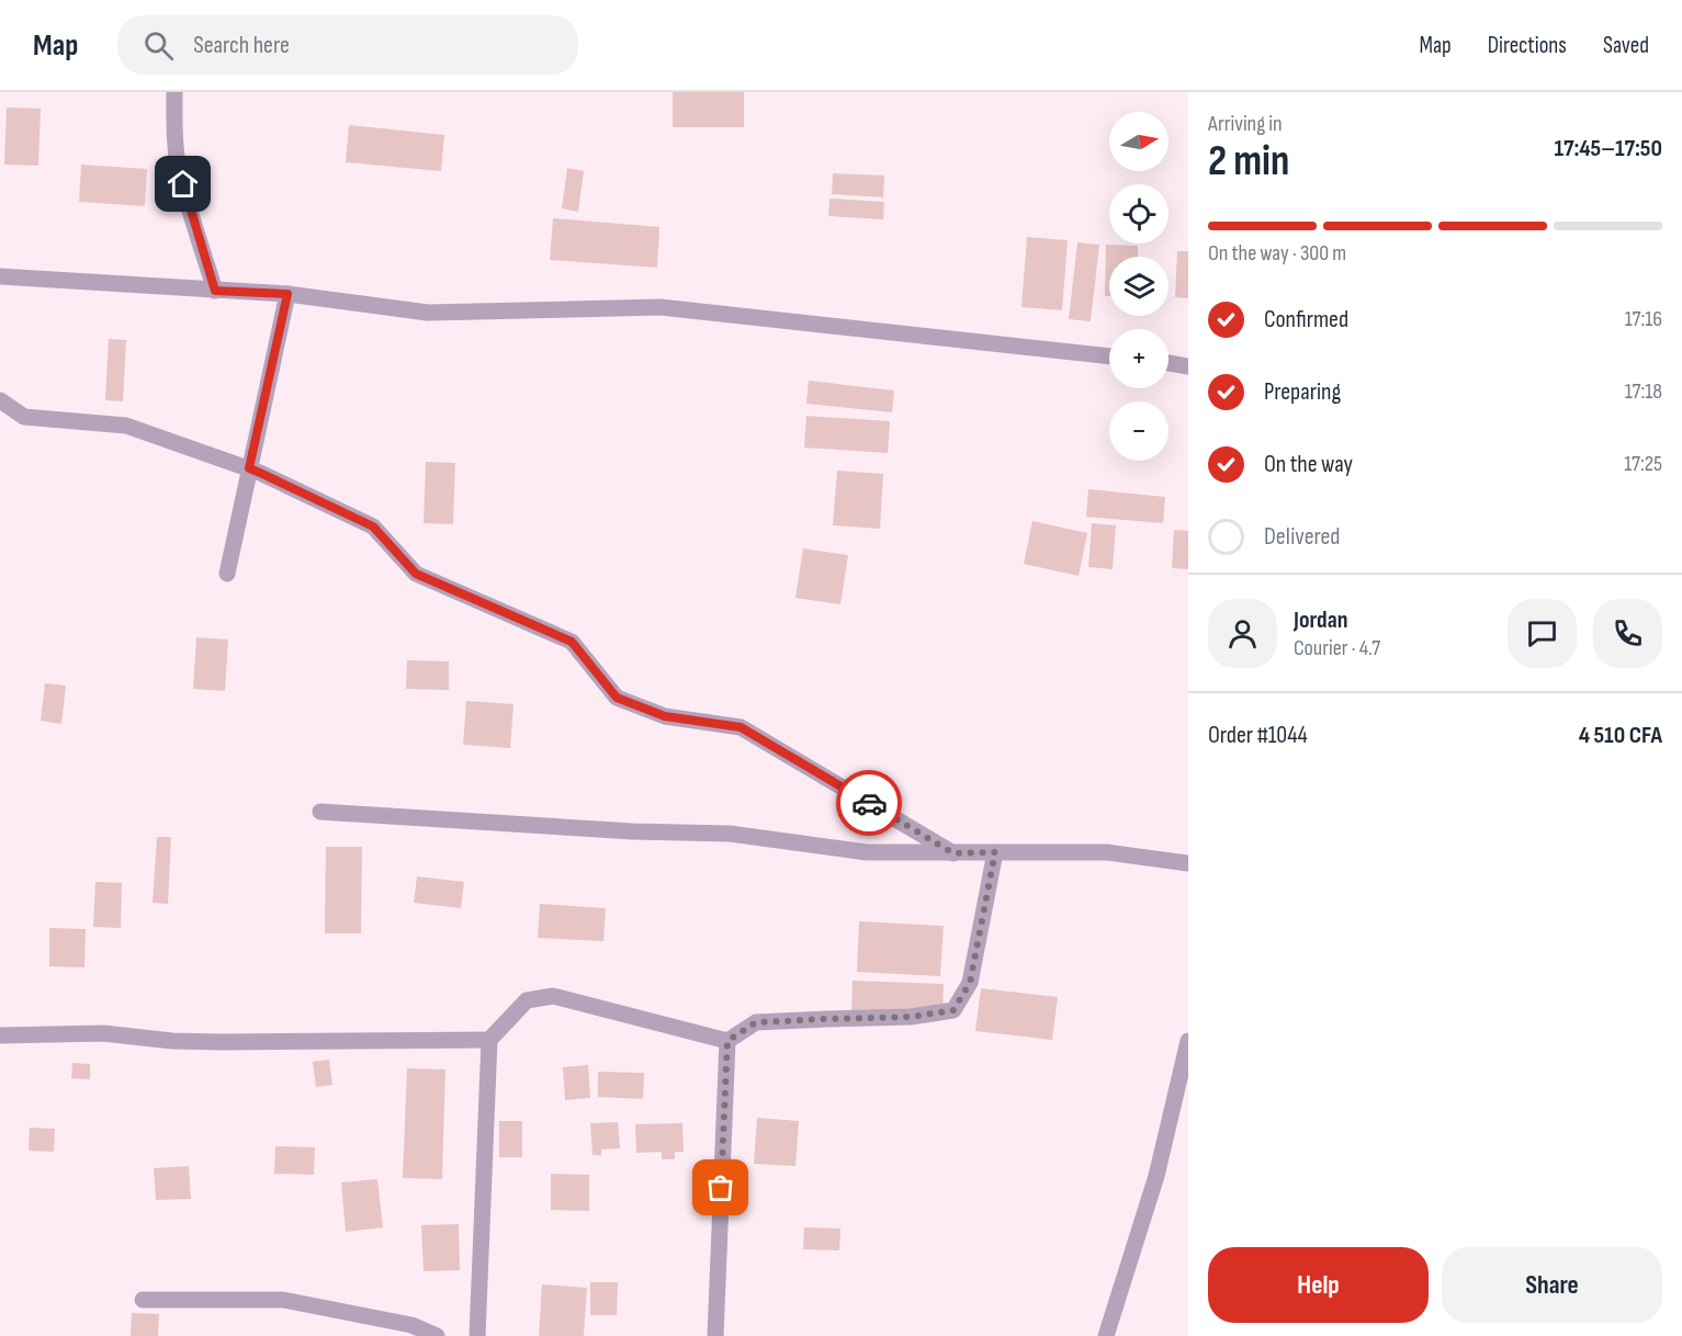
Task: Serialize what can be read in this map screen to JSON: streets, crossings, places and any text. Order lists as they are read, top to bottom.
{
  "north": "right",
  "page": {
    "header": "Map",
    "search": "Search here",
    "nav": ["Map", "Directions", "Saved"],
    "heading": ["2 min", "Arriving in", "17:45–17:50"],
    "panel": [
      "Jordan",
      "Courier · 4.7",
      "Order #1044",
      "4 510 CFA"
    ],
    "map_buttons": ["+", "−"],
    "bar": "On the way · 300 m",
    "list": [
      ["Confirmed", "17:16"],
      ["Preparing", "17:18"],
      ["On the way", "17:25"],
      "Delivered"
    ],
    "buttons": ["Help", "Share"]
  }
}
